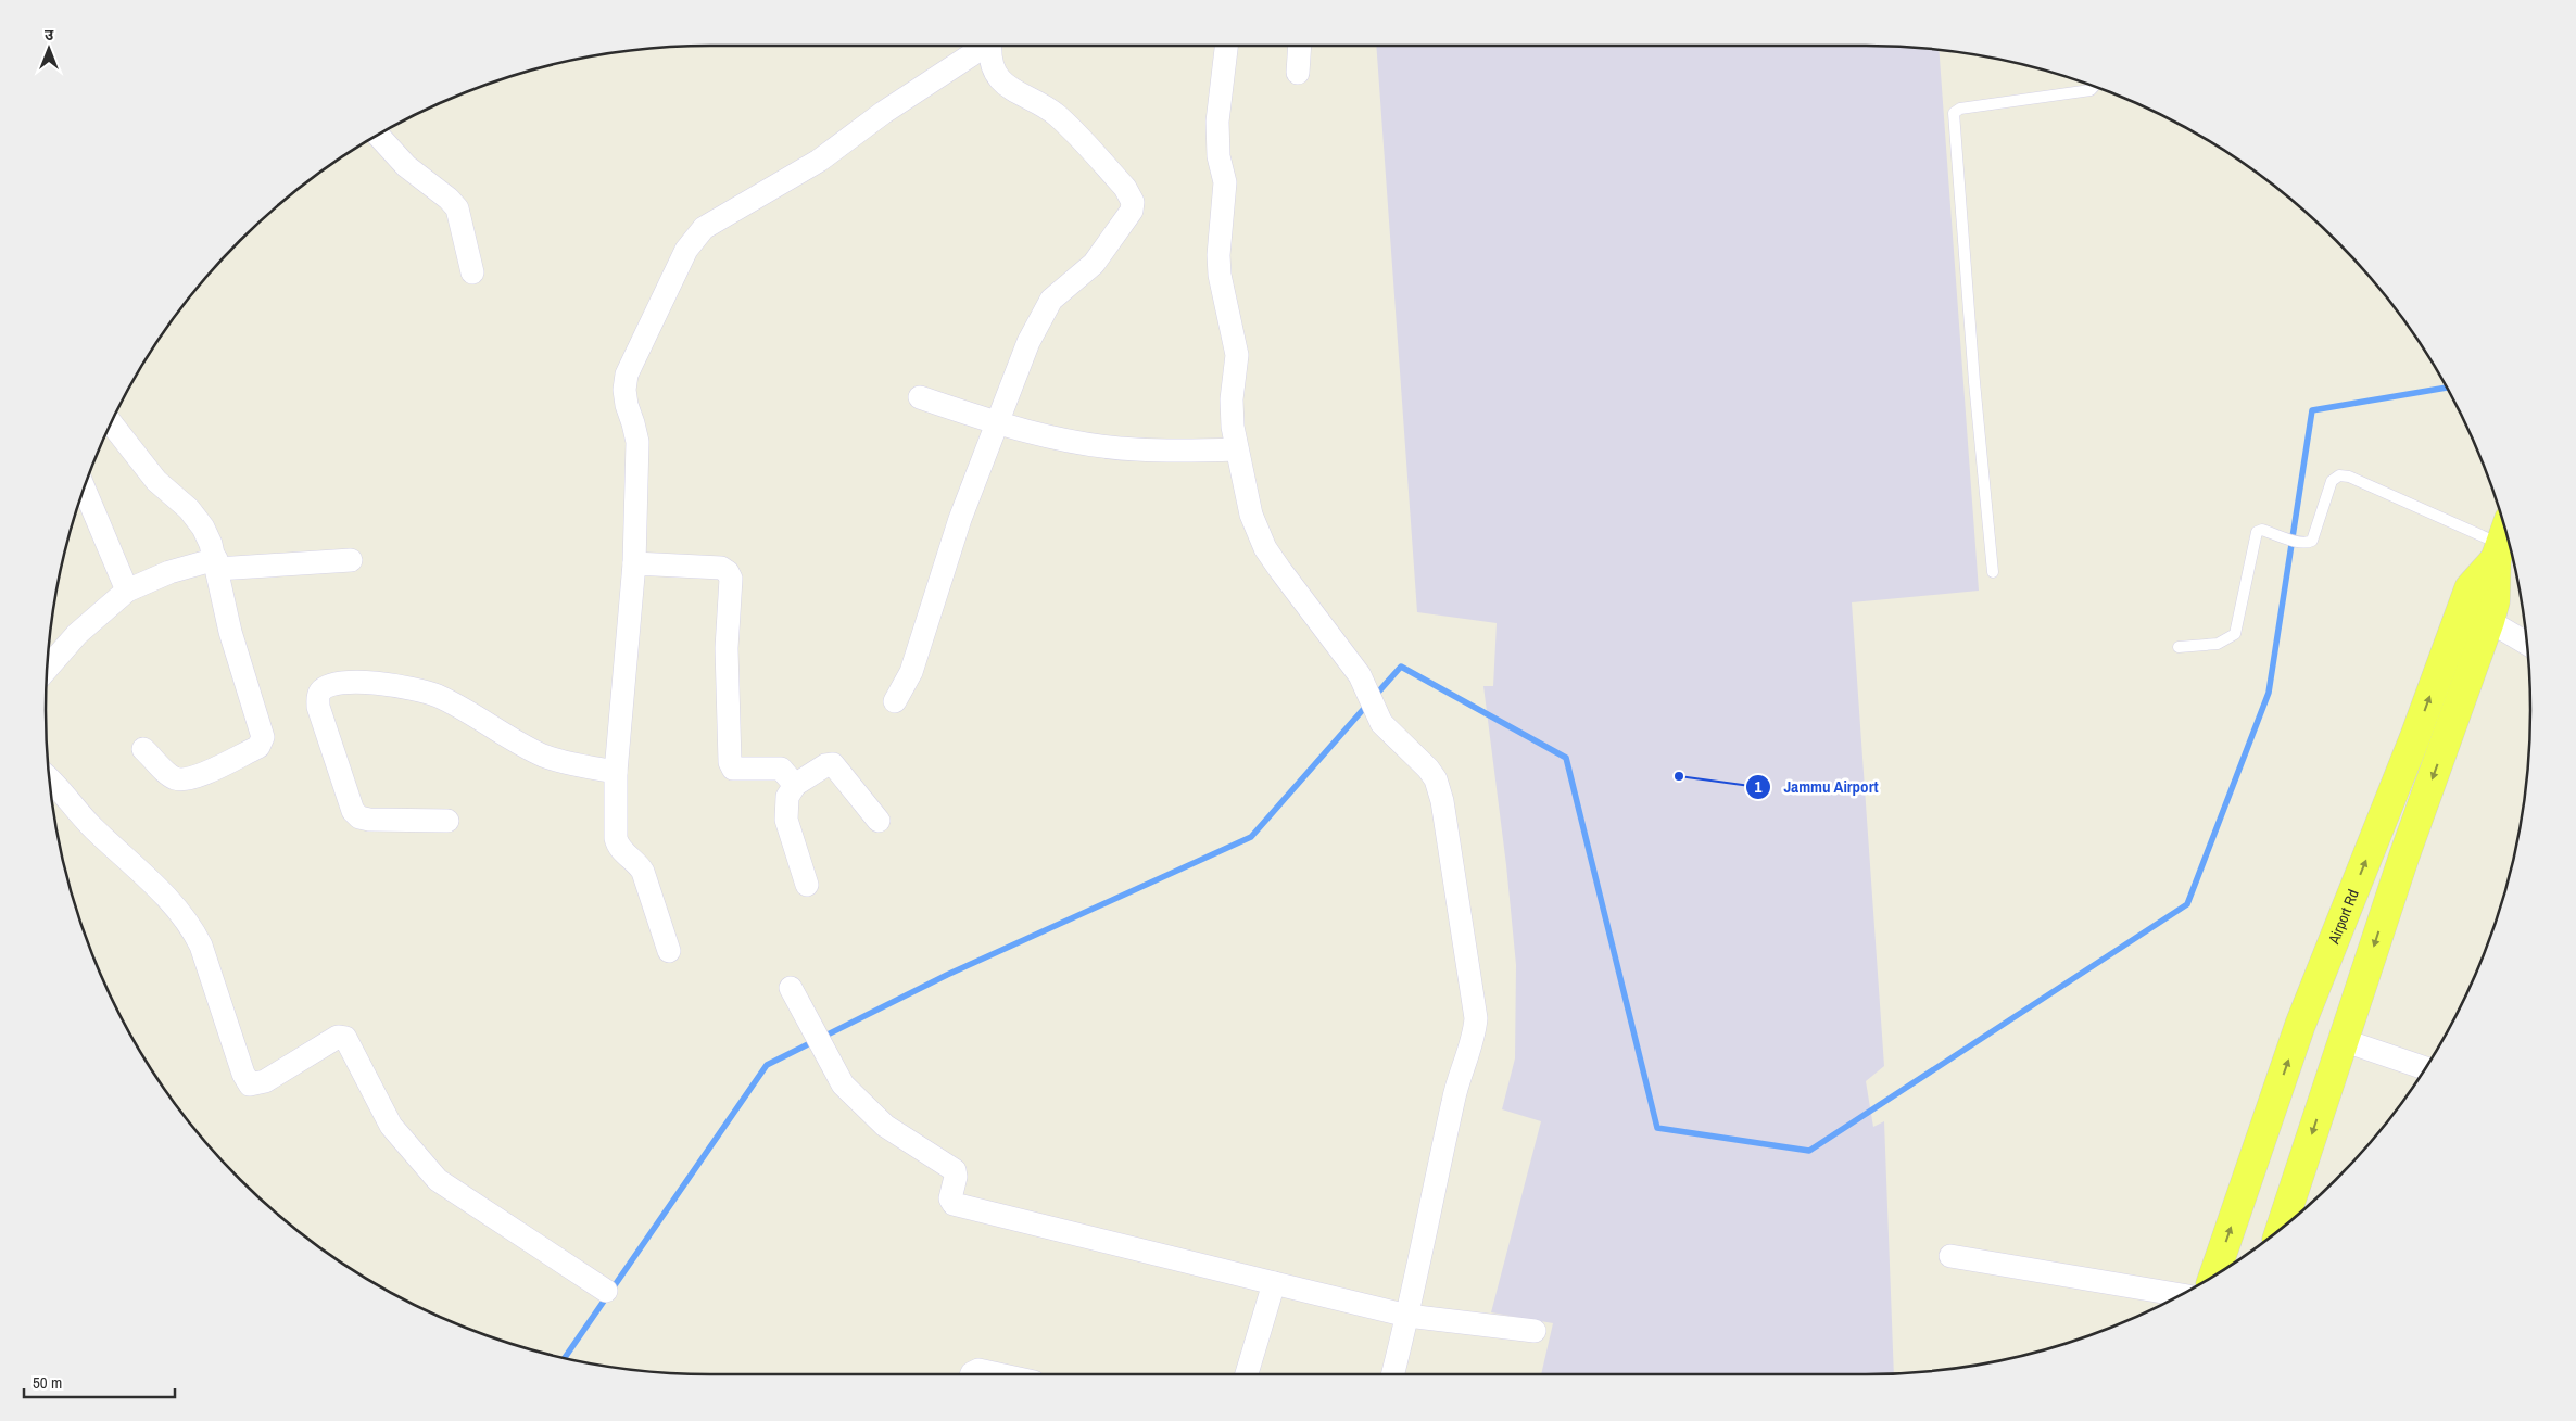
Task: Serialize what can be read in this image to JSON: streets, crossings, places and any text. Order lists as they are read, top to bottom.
{
  "streets": {
    "main road": ["Airport Rd"]
  },
  "places": ["Jammu Airport"],
  "scale_bar": "50 m",
  "north": "top"
}
